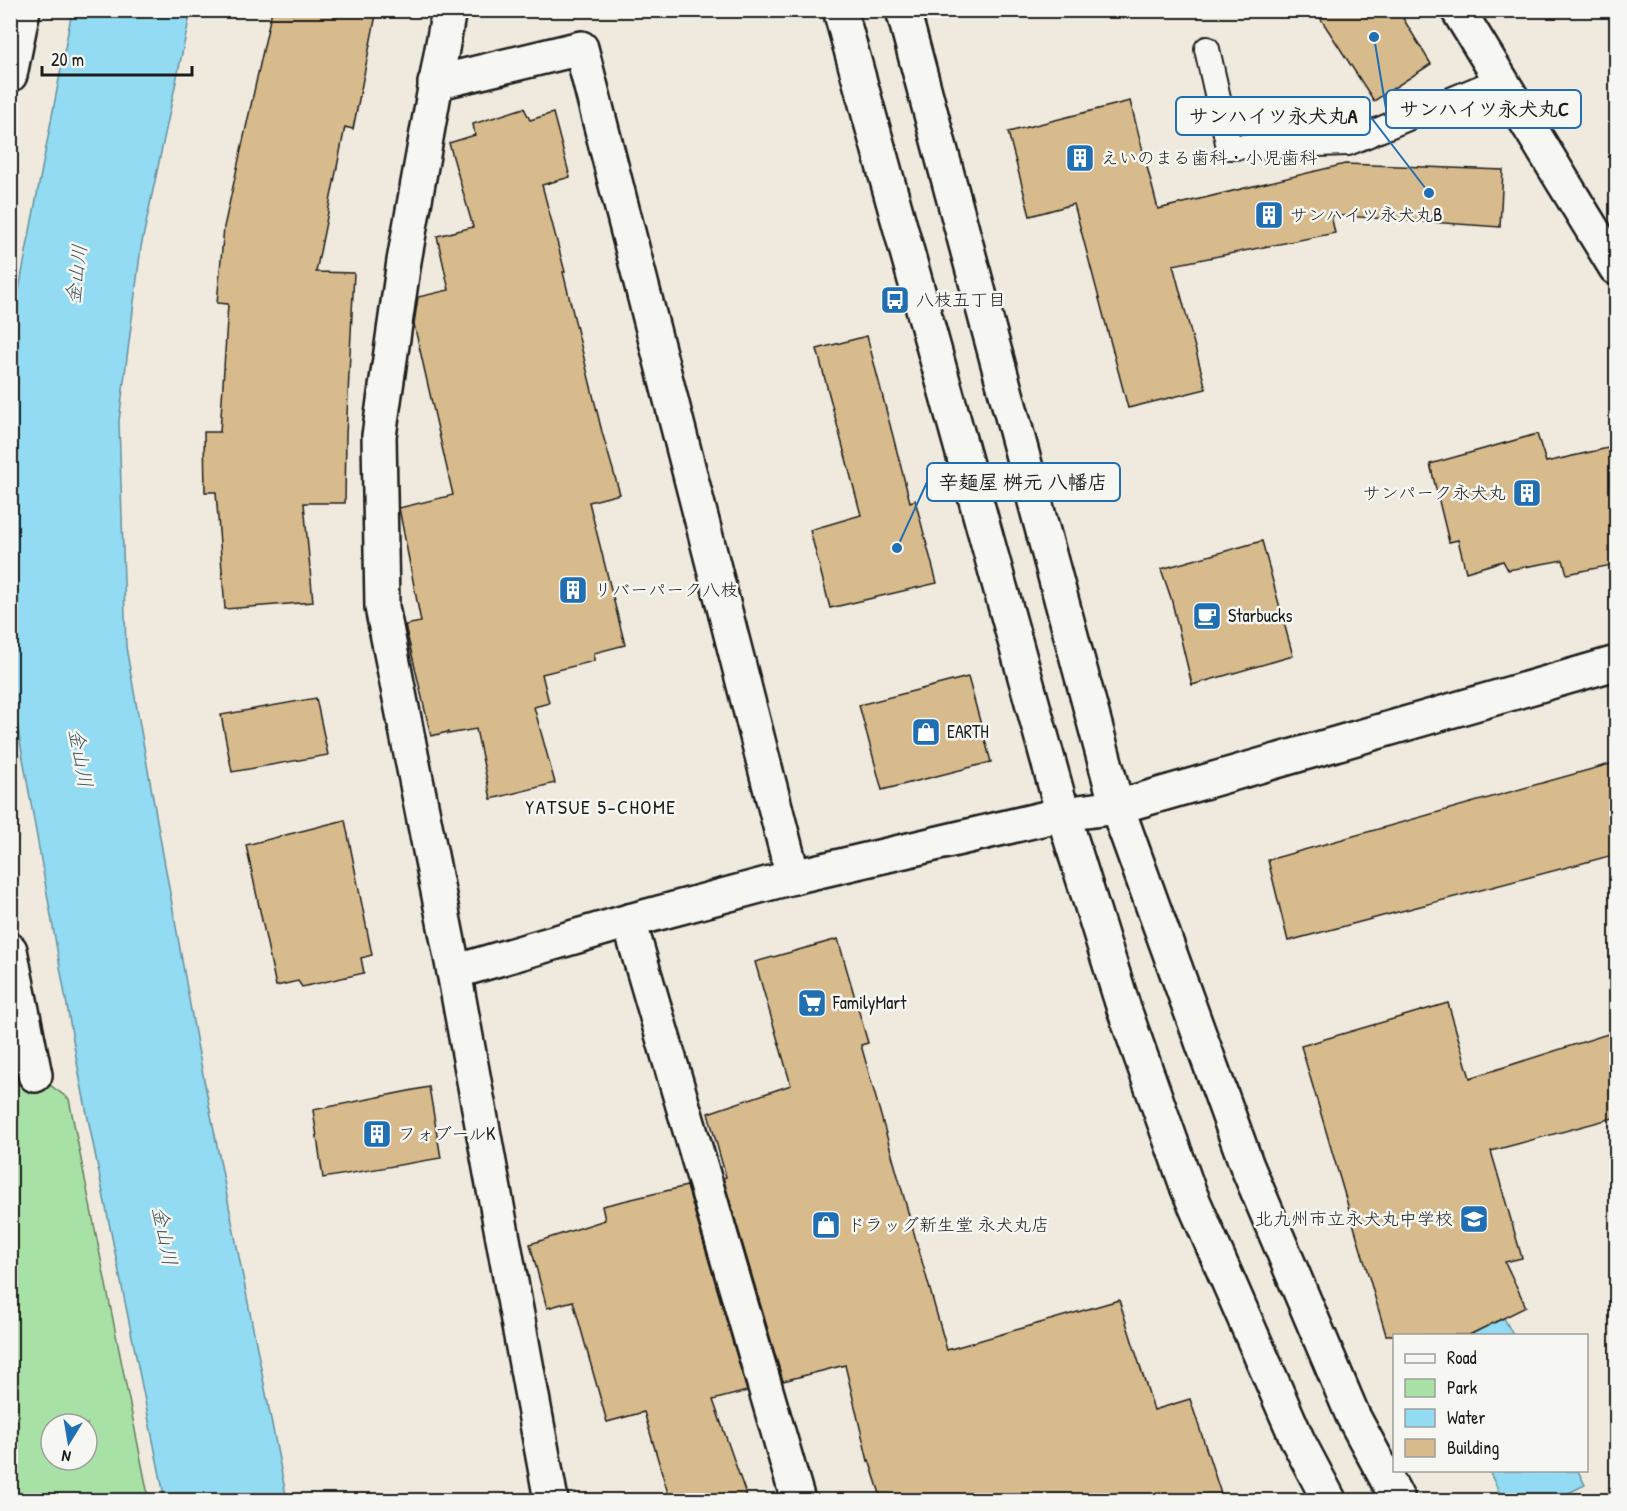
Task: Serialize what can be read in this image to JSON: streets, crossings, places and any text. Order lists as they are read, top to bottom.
{
  "districts": ["YATSUE 5-CHOME"],
  "water": ["金山川"],
  "places": {
    "other": ["サンハイツ永犬丸C", "サンハイツ永犬丸A", "辛麺屋 桝元 八幡店"],
    "building": [
      "えいのまる歯科・小児歯科",
      "サンハイツ永犬丸B",
      "サンパーク永犬丸",
      "リバーパーク八枝",
      "フォブールK"
    ],
    "bus stop": ["八枝五丁目"],
    "cafe": ["Starbucks"],
    "shop": ["EARTH", "ドラッグ新生堂 永犬丸店"],
    "supermarket": ["FamilyMart"],
    "school or university": ["北九州市立永犬丸中学校"]
  },
  "legend": [
    "Road",
    "Park",
    "Water",
    "Building"
  ],
  "scale_bar": "20 m",
  "north": "bottom"
}
